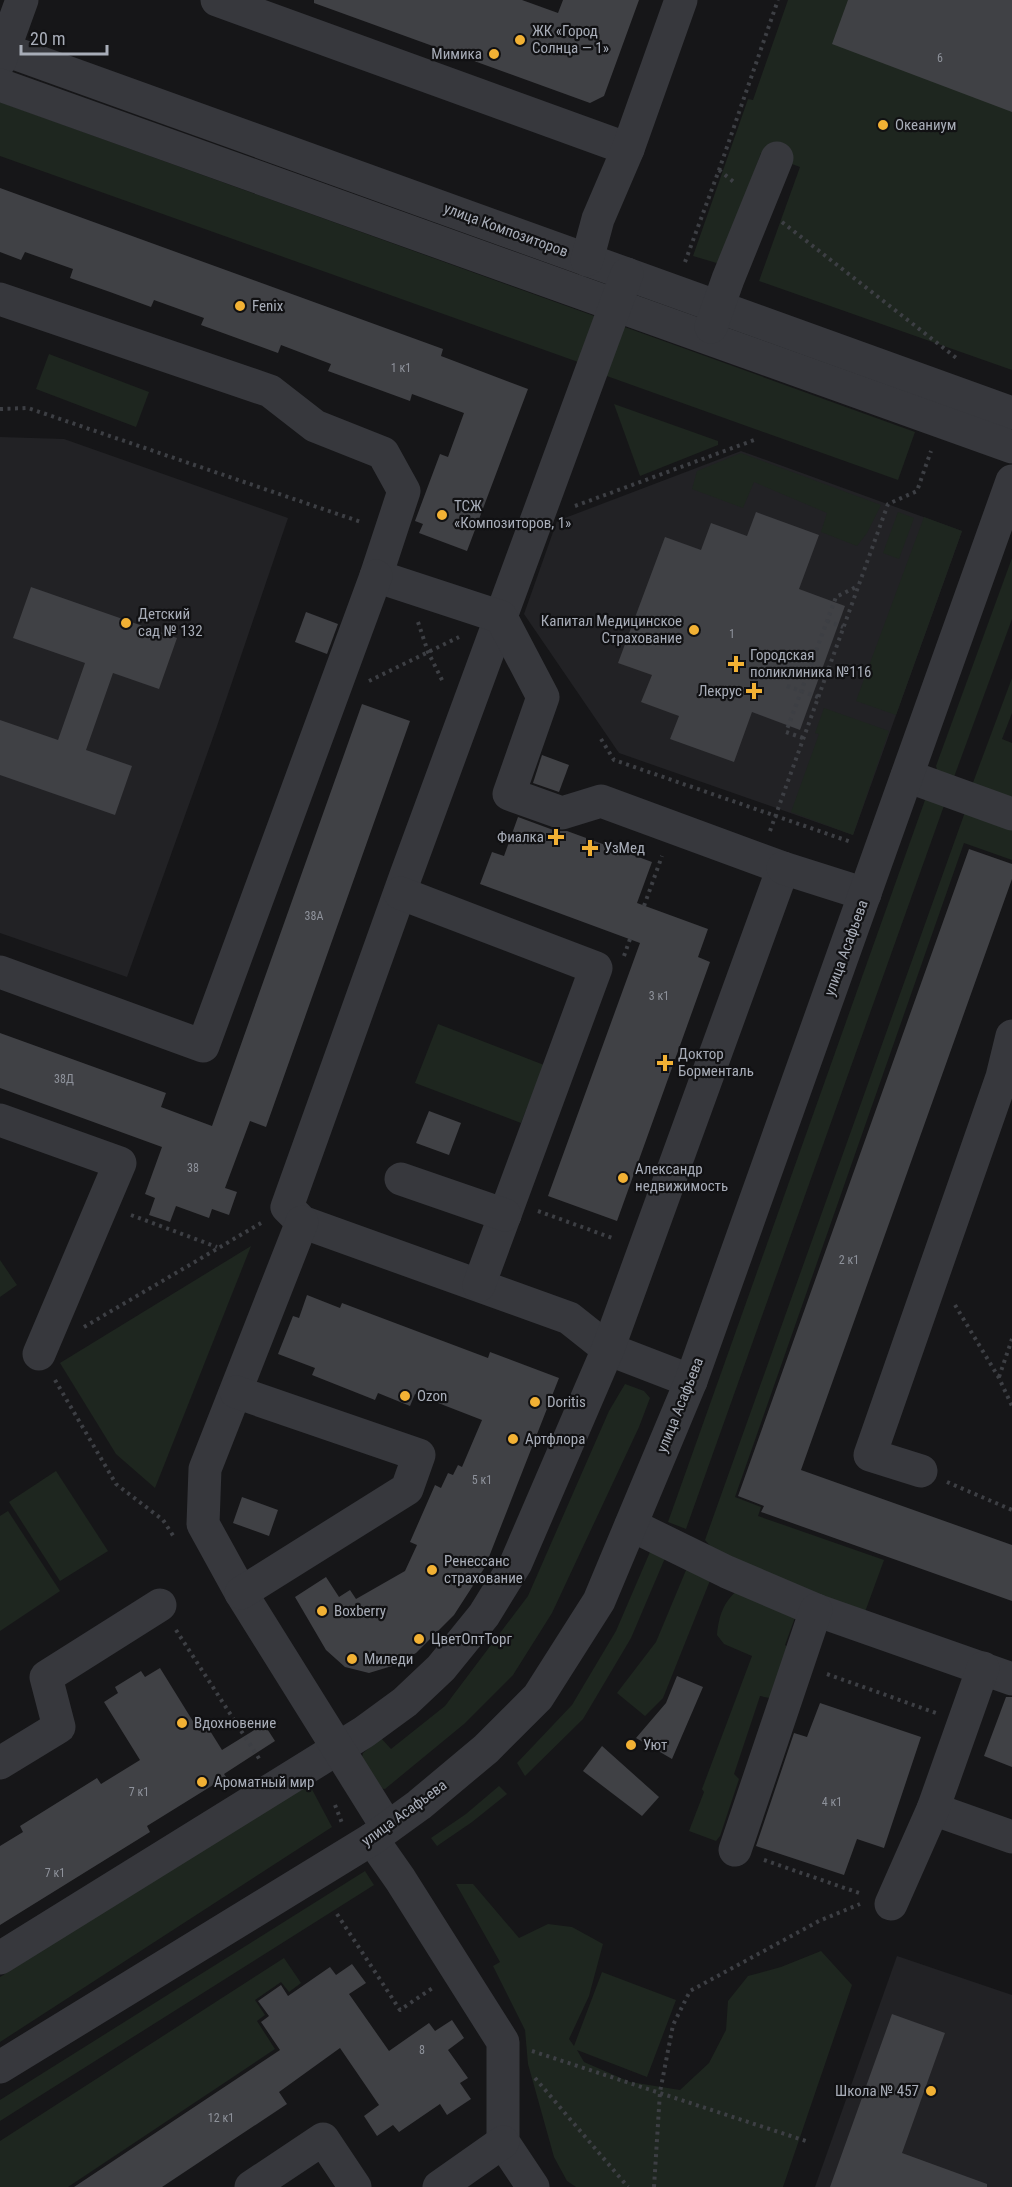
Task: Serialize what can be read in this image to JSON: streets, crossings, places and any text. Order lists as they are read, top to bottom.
{
  "streets": {
    "street": ["улица Композиторов", "улица Асафьева"]
  },
  "places": {
    "other": [
      "ЖК «Город Солнца — 1»",
      "Мимика",
      "Океаниум",
      "Fenix",
      "ТСЖ «Композиторов, 1»",
      "Детский сад № 132",
      "Капитал Медицинское Страхование",
      "Александр недвижимость",
      "Ozon",
      "Doritis",
      "Артфлора",
      "Ренессанс страхование",
      "Boxberry",
      "ЦветОптТорг",
      "Миледи",
      "Вдохновение",
      "Уют",
      "Ароматный мир",
      "Школа № 457"
    ],
    "health": [
      "Городская поликлиника №116",
      "Лекрус",
      "Фиалка",
      "УзМед",
      "Доктор Борменталь"
    ]
  },
  "house_numbers": [
    "6",
    "1 к1",
    "1",
    "38А",
    "3 к1",
    "38Д",
    "38",
    "2 к1",
    "5 к1",
    "7 к1",
    "4 к1",
    "7 к1",
    "8",
    "12 к1"
  ],
  "scale_bar": "20 m"
}
